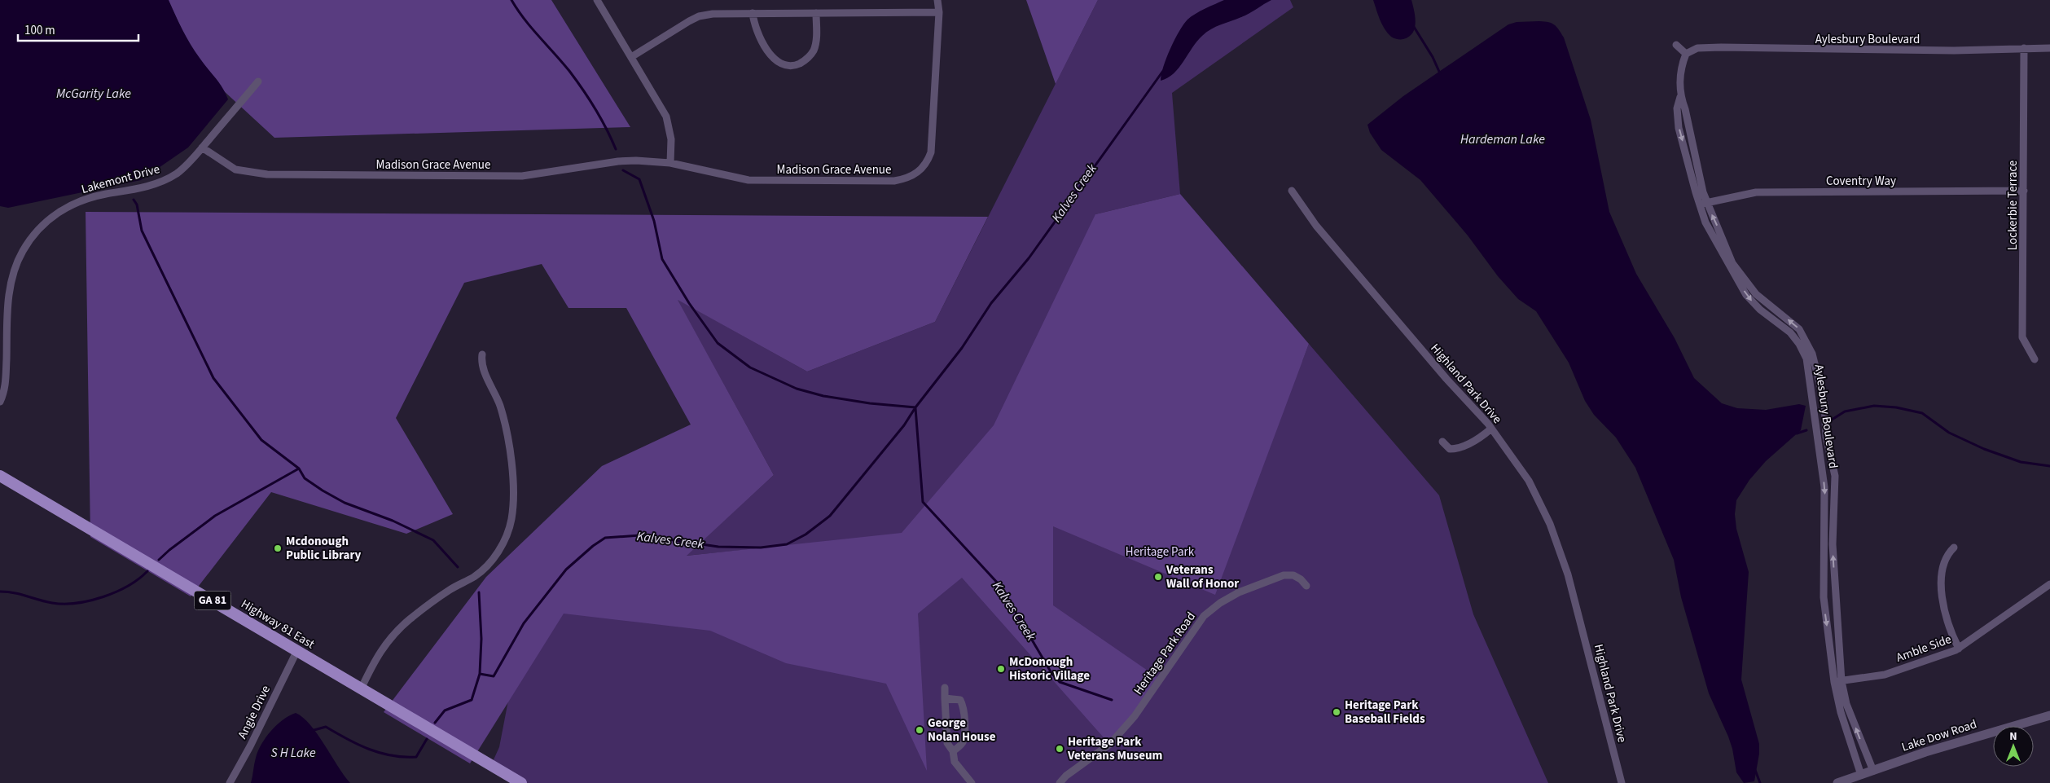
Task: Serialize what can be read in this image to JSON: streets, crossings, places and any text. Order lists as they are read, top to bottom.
{
  "streets": {
    "main road": ["GA 81", "Highway 81 East"],
    "street": [
      "Aylesbury Boulevard",
      "Madison Grace Avenue",
      "Lakemont Drive",
      "Coventry Way",
      "Lockerbie Terrace",
      "Highland Park Drive",
      "Amble Side",
      "Heritage Park Road",
      "Angie Drive",
      "Lake Dow Road"
    ]
  },
  "crossings": [
    ["Aylesbury Boulevard", "Coventry Way"],
    ["Aylesbury Boulevard", "Lockerbie Terrace"],
    ["Aylesbury Boulevard", "Amble Side"],
    ["Aylesbury Boulevard", "Lake Dow Road"],
    ["Madison Grace Avenue", "Lakemont Drive"],
    ["Coventry Way", "Lockerbie Terrace"],
    ["Highway 81 East", "Angie Drive"]
  ],
  "water": [
    "McGarity Lake",
    "Hardeman Lake",
    "Kalves Creek",
    "S H Lake"
  ],
  "parks": ["Heritage Park"],
  "places": [
    "Mcdonough Public Library",
    "Veterans Wall of Honor",
    "McDonough Historic Village",
    "Heritage Park Baseball Fields",
    "George Nolan House",
    "Heritage Park Veterans Museum"
  ],
  "scale_bar": "100 m",
  "north": "top"
}
